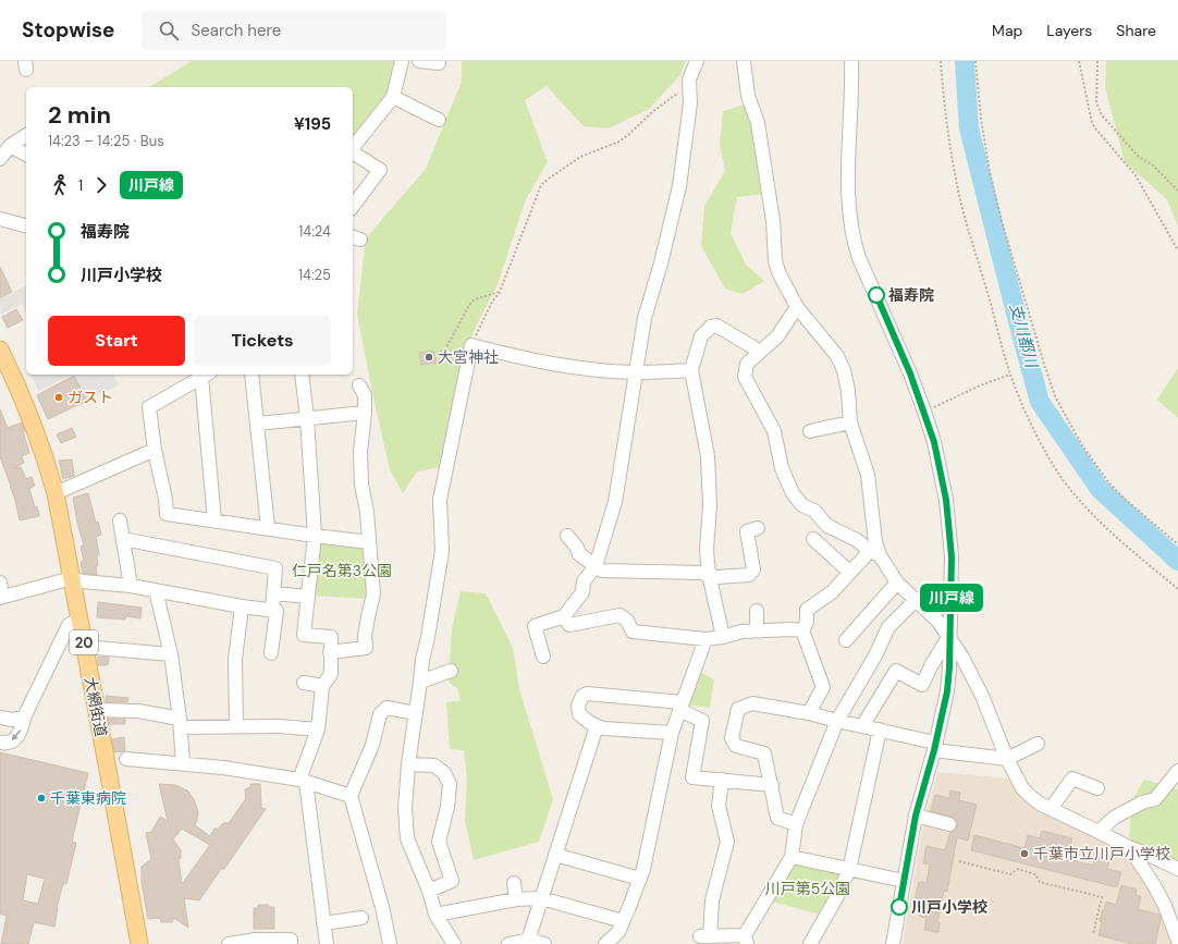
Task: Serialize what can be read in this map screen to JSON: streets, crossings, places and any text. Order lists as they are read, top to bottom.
{
  "streets": {
    "main road": ["20", "大網街道"]
  },
  "water": ["支川都川"],
  "parks": ["仁戸名第3公園", "川戸第5公園"],
  "places": [
    "福寿院",
    "大宮神社",
    "ガスト",
    "千葉東病院",
    "千葉市立川戸小学校",
    "川戸小学校"
  ],
  "lines": ["bus line 川戸線"],
  "page": {
    "header": "Stopwise",
    "search": "Search here",
    "nav": ["Map", "Layers", "Share"],
    "on_map": "川戸線",
    "heading": ["2 min", "14:23 – 14:25 · Bus", "¥195"],
    "legs": ["1", "川戸線"],
    "list": [
      {
        "name": "福寿院",
        "value": "14:24"
      },
      {
        "name": "川戸小学校",
        "value": "14:25"
      }
    ],
    "buttons": ["Start", "Tickets"]
  }
}
